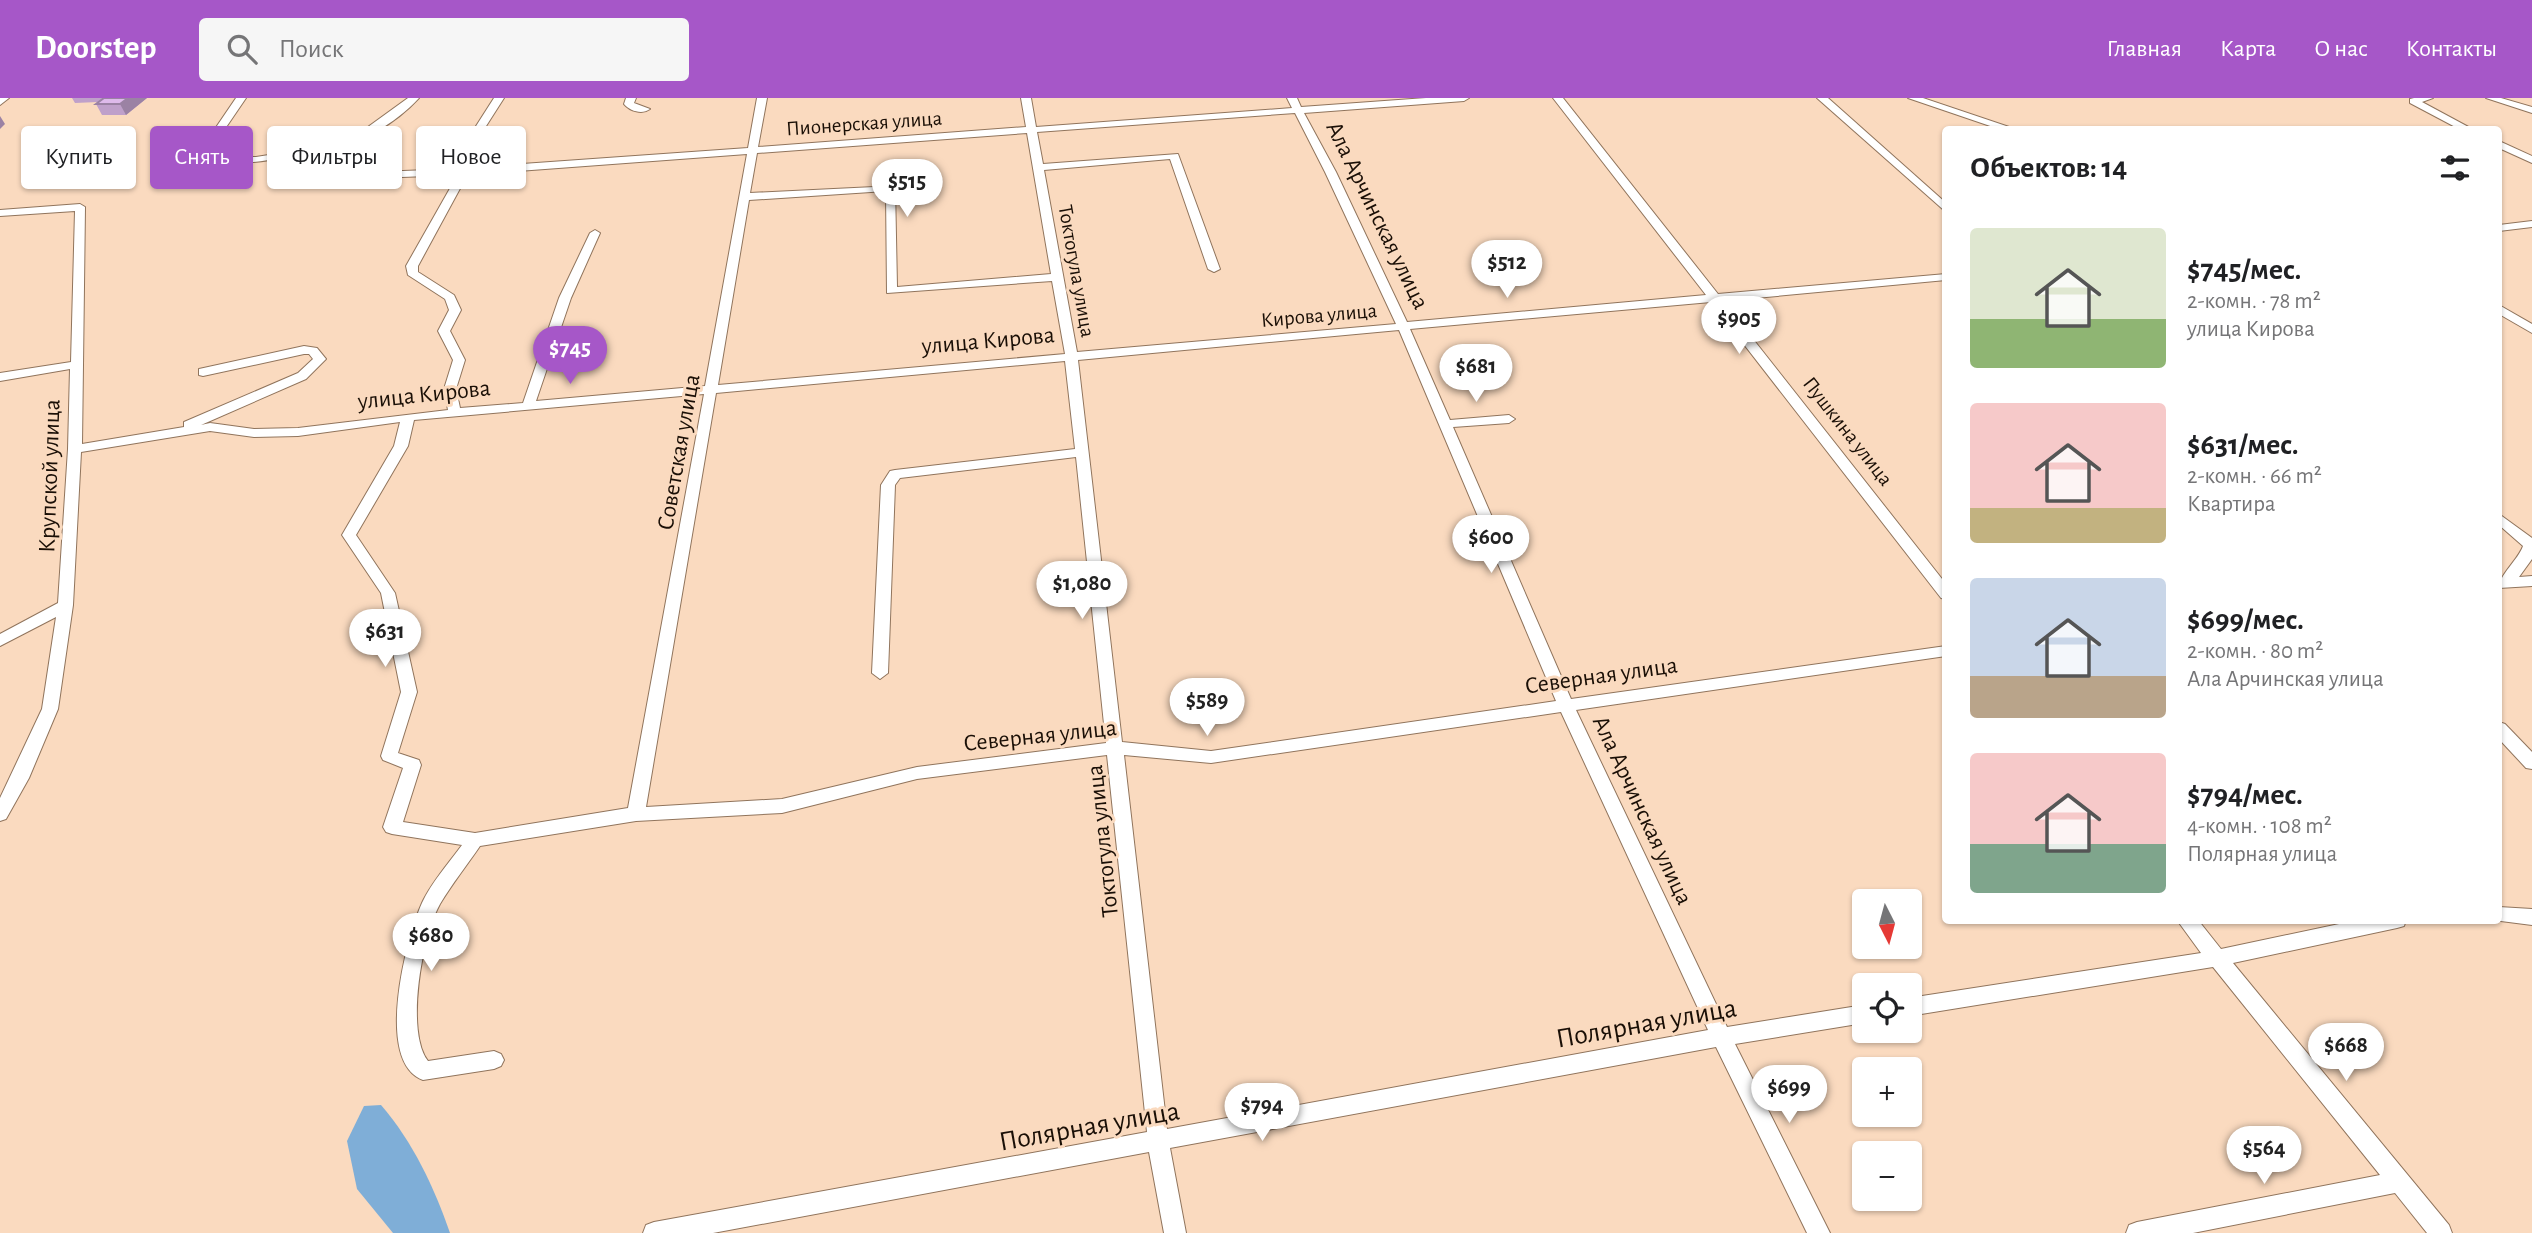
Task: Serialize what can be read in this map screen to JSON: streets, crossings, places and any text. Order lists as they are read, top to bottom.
{
  "streets": {
    "street": [
      "Пионерская улица",
      "Ала Арчинская улица",
      "Токтогула улица",
      "Кирова улица",
      "улица Кирова",
      "Пушкина улица",
      "Советская улица",
      "Крупской улица",
      "Северная улица",
      "Полярная улица"
    ]
  },
  "crossings": [
    ["Пионерская улица", "Ала Арчинская улица"],
    ["Пионерская улица", "Токтогула улица"],
    ["Пионерская улица", "Советская улица"],
    ["Ала Арчинская улица", "Кирова улица"],
    ["Ала Арчинская улица", "Северная улица"],
    ["Ала Арчинская улица", "Полярная улица"],
    ["Токтогула улица", "Кирова улица"],
    ["Токтогула улица", "улица Кирова"],
    ["Токтогула улица", "Северная улица"],
    ["Токтогула улица", "Полярная улица"],
    ["Кирова улица", "улица Кирова"],
    ["Кирова улица", "Пушкина улица"],
    ["улица Кирова", "Советская улица"],
    ["улица Кирова", "Крупской улица"],
    ["улица Кирова", "Северная улица"],
    ["Советская улица", "Северная улица"]
  ],
  "north": "bottom",
  "page": {
    "header": "Doorstep",
    "search": "Поиск",
    "nav": [
      "Главная",
      "Карта",
      "О нас",
      "Контакты"
    ],
    "chip": [
      "Купить",
      "Снять",
      "Фильтры",
      "Новое"
    ],
    "heading": "Объектов: 14",
    "price": [
      "$515",
      "$512",
      "$905",
      "$745",
      "$681",
      "$600",
      "$1,080",
      "$631",
      "$589",
      "$680",
      "$668",
      "$699",
      "$794",
      "$564"
    ],
    "list": [
      {
        "name": "$745/мес.",
        "note": "2-комн. · 78 m² · улица Кирова"
      },
      {
        "name": "$631/мес.",
        "note": "2-комн. · 66 m² · Квартира"
      },
      {
        "name": "$699/мес.",
        "note": "2-комн. · 80 m² · Ала Арчинская улица"
      },
      {
        "name": "$794/мес.",
        "note": "4-комн. · 108 m² · Полярная улица"
      }
    ],
    "map_buttons": ["+", "−"]
  }
}
